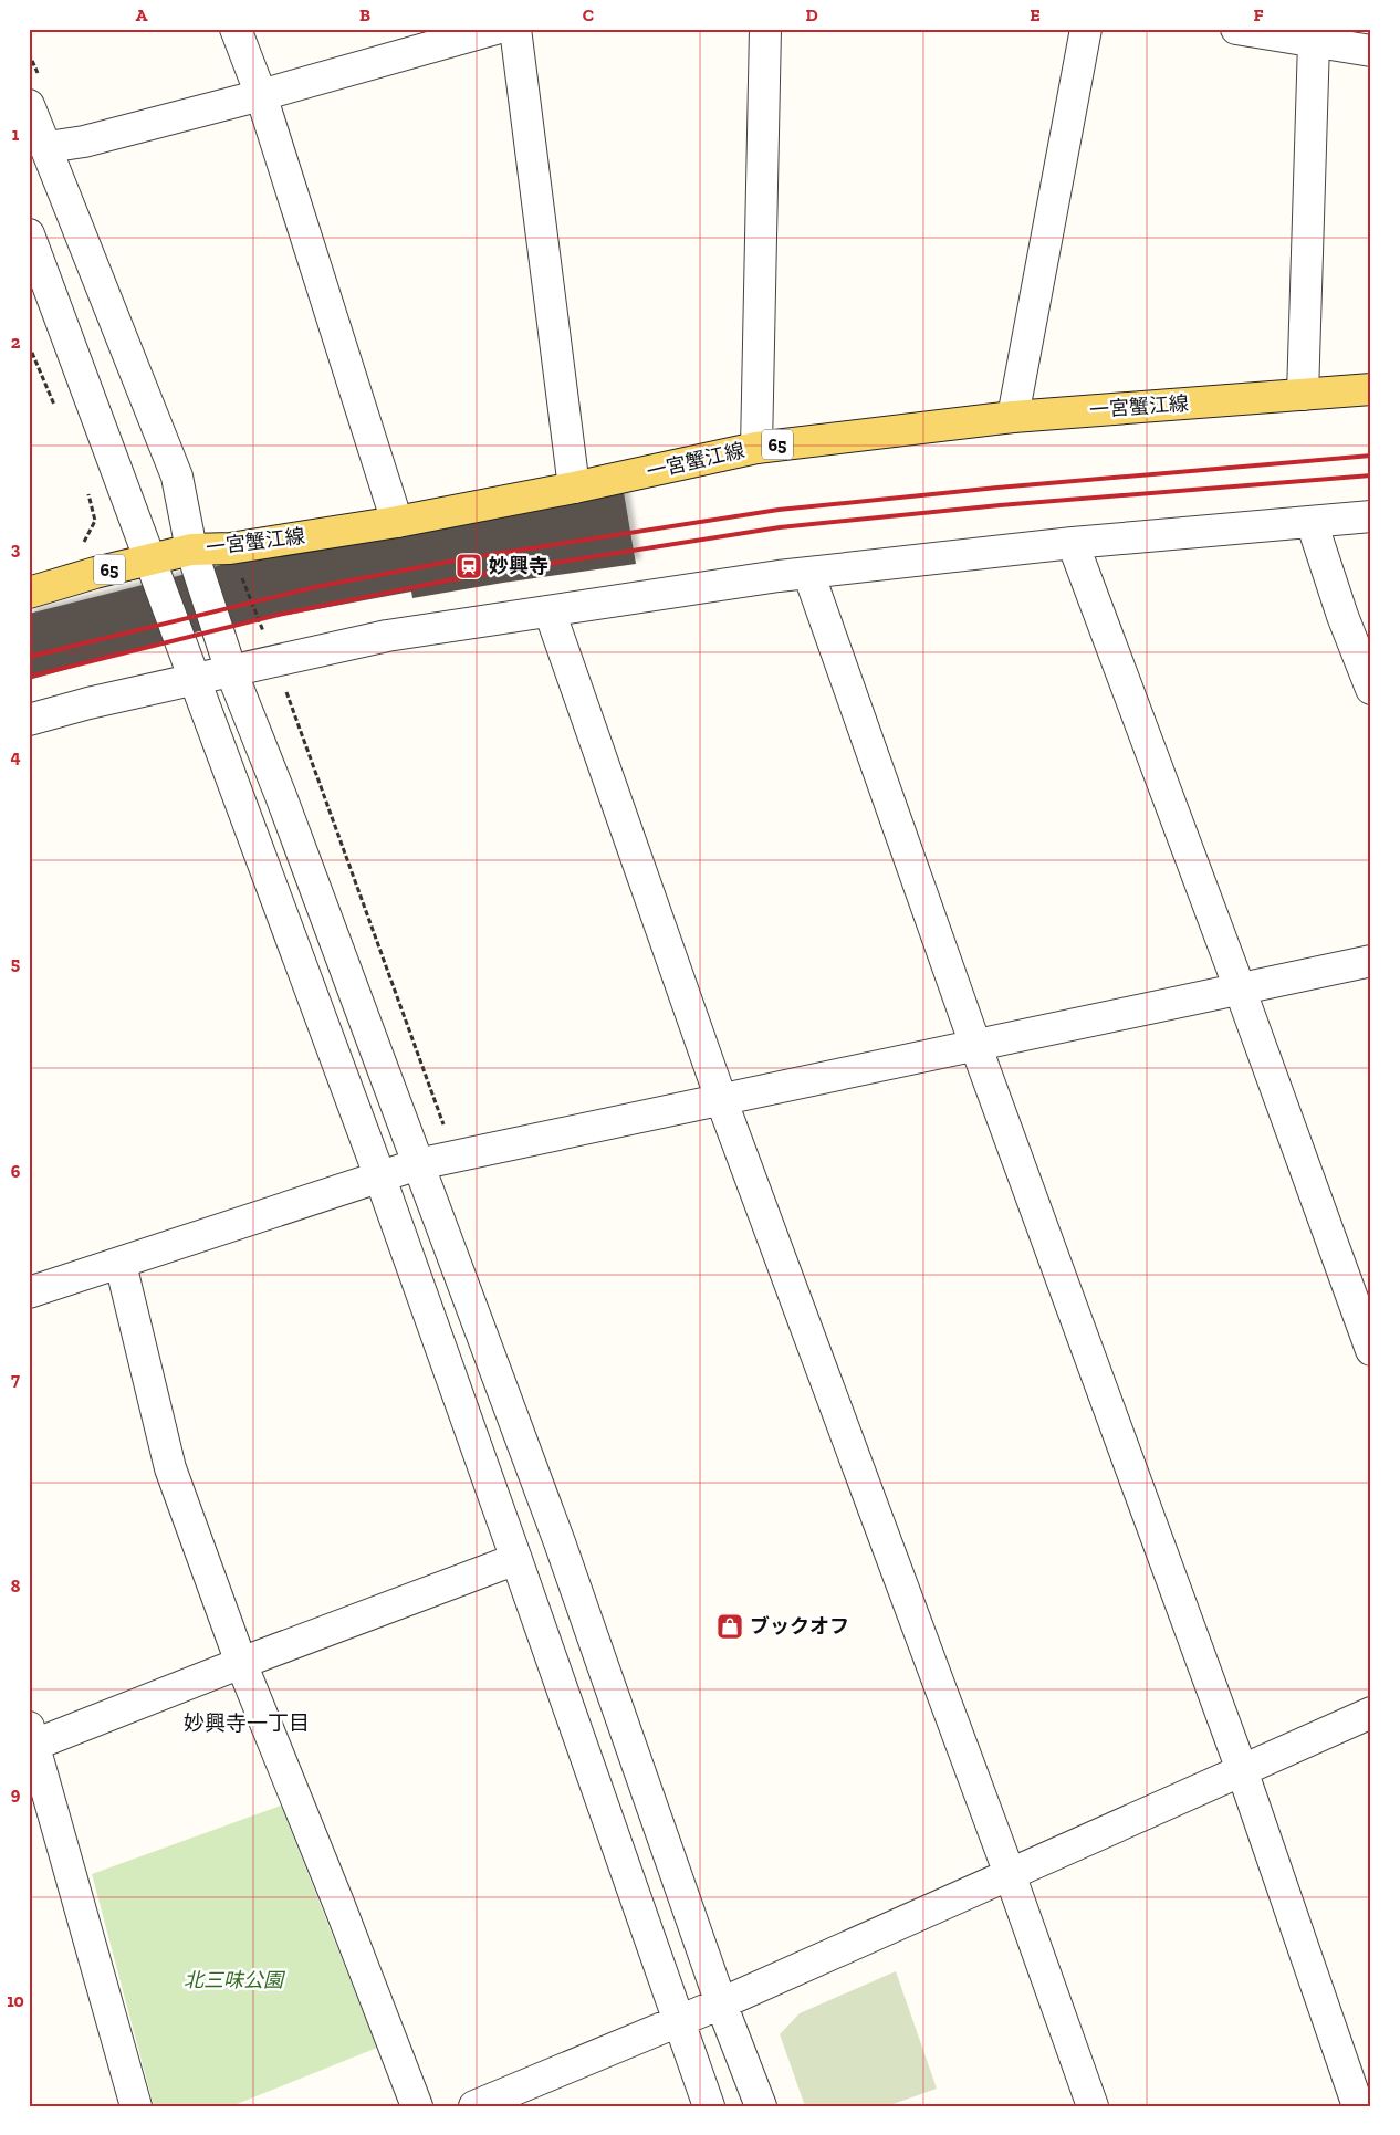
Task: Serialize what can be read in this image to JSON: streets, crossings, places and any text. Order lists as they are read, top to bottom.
{
  "streets": {
    "main road": ["一宮蟹江線", "65"]
  },
  "districts": ["妙興寺一丁目"],
  "parks": ["北三味公園"],
  "places": {
    "station": ["妙興寺"],
    "shop": ["ブックオフ"]
  },
  "grid": {
    "columns": [
      "A",
      "B",
      "C",
      "D",
      "E",
      "F"
    ],
    "rows": [
      "1",
      "2",
      "3",
      "4",
      "5",
      "6",
      "7",
      "8",
      "9",
      "10"
    ]
  }
}
